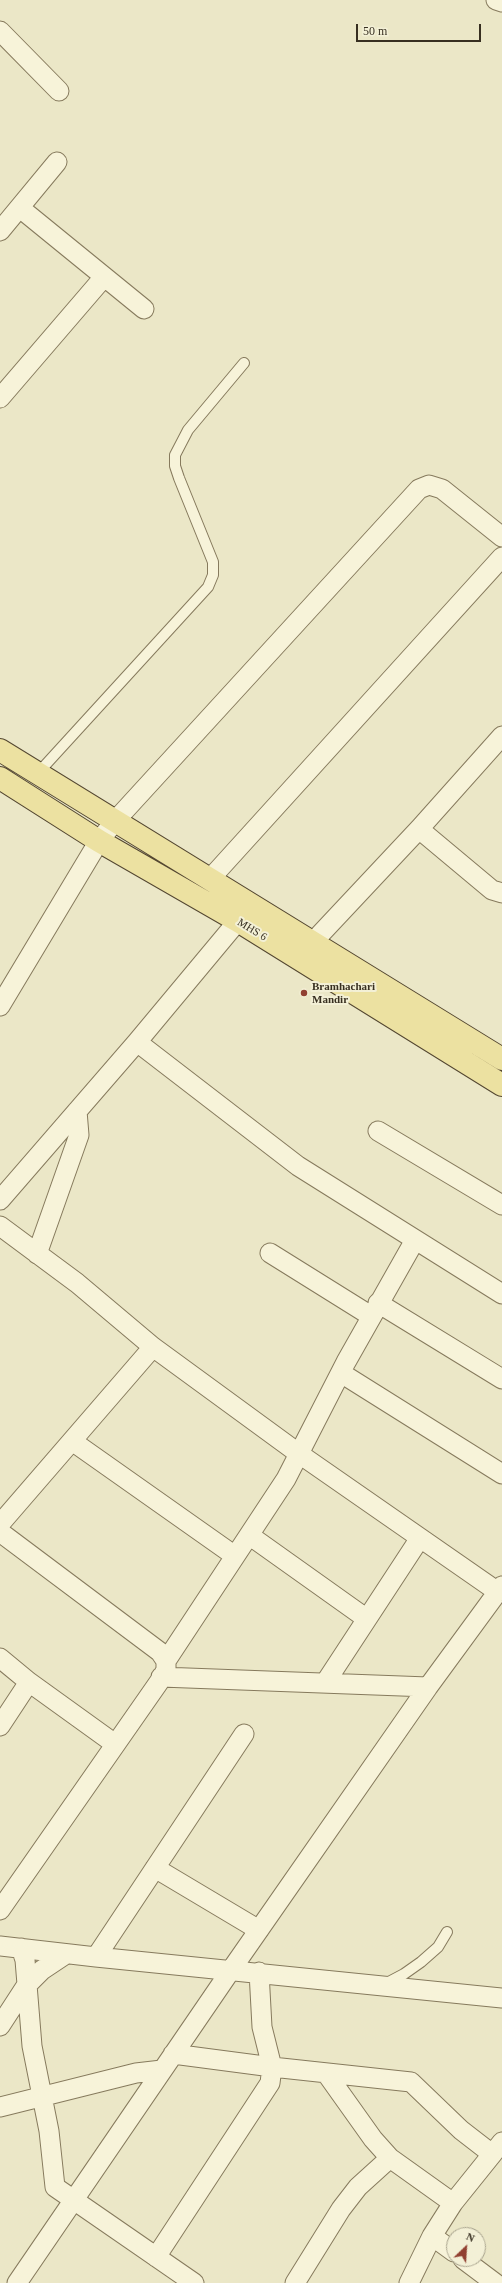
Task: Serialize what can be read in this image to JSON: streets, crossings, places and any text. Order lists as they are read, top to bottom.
{
  "streets": {
    "main road": ["MHS 6"]
  },
  "places": ["Bramhachari Mandir"],
  "scale_bar": "50 m",
  "north": "top right"
}
